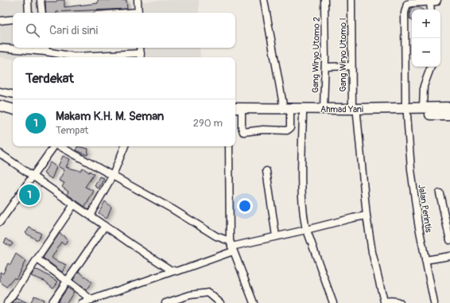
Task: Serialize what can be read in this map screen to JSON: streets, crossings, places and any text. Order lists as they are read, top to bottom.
{
  "streets": {
    "highway": ["Ahmad Yani"],
    "street": ["Gang Wiryo Utomo 2", "Gang Wiryo Utomo I", "Jalan Perintis"]
  },
  "crossings": [
    ["Gang Wiryo Utomo 2", "Ahmad Yani"],
    ["Gang Wiryo Utomo I", "Ahmad Yani"]
  ],
  "page": {
    "map_buttons": ["+", "−"],
    "search": "Cari di sini",
    "heading": "Terdekat",
    "list": [
      {
        "mark": "1",
        "name": "Makam K.H. M. Seman",
        "note": "Tempat",
        "value": "290 m"
      }
    ],
    "pins": "1"
  }
}
